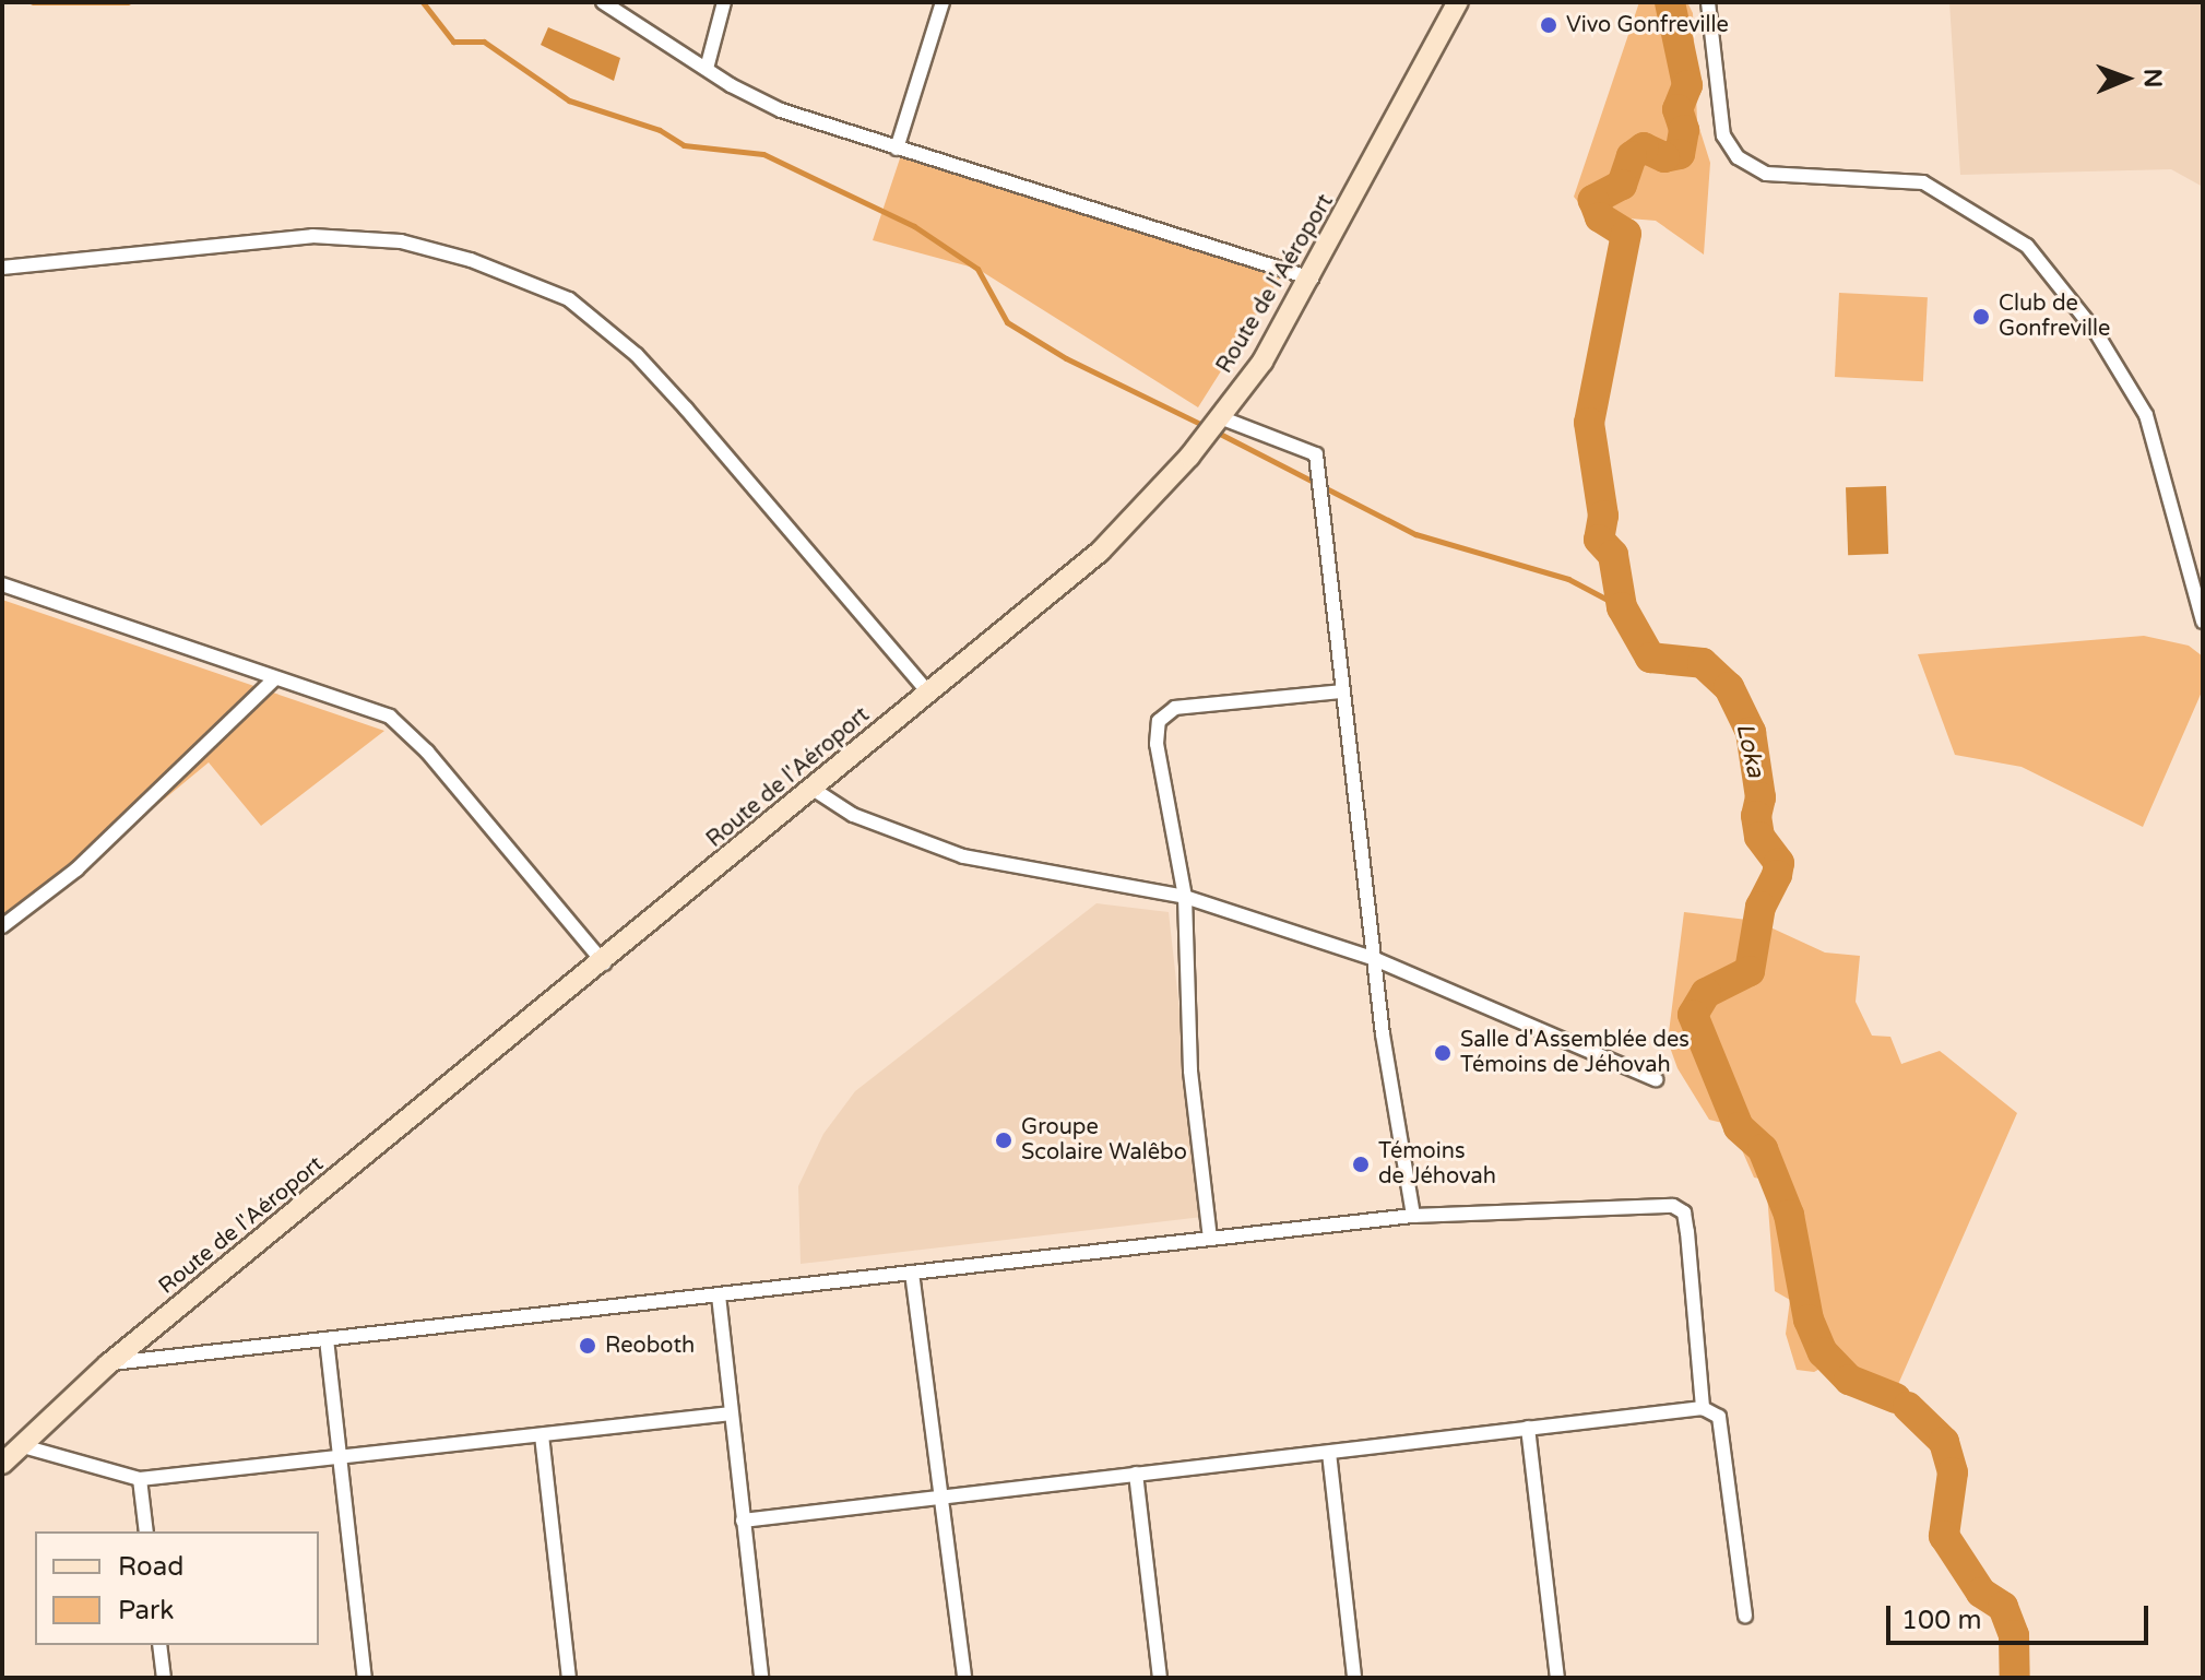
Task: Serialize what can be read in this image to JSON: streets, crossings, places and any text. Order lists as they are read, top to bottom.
{
  "streets": {
    "main road": ["Route de l'Aéroport"]
  },
  "water": ["Loka"],
  "places": [
    "Vivo Gonfreville",
    "Club de Gonfreville",
    "Salle d'Assemblée des Témoins de Jéhovah",
    "Groupe Scolaire Walêbo",
    "Témoins de Jéhovah",
    "Reoboth"
  ],
  "legend": ["Road", "Park"],
  "scale_bar": "100 m",
  "north": "right"
}
